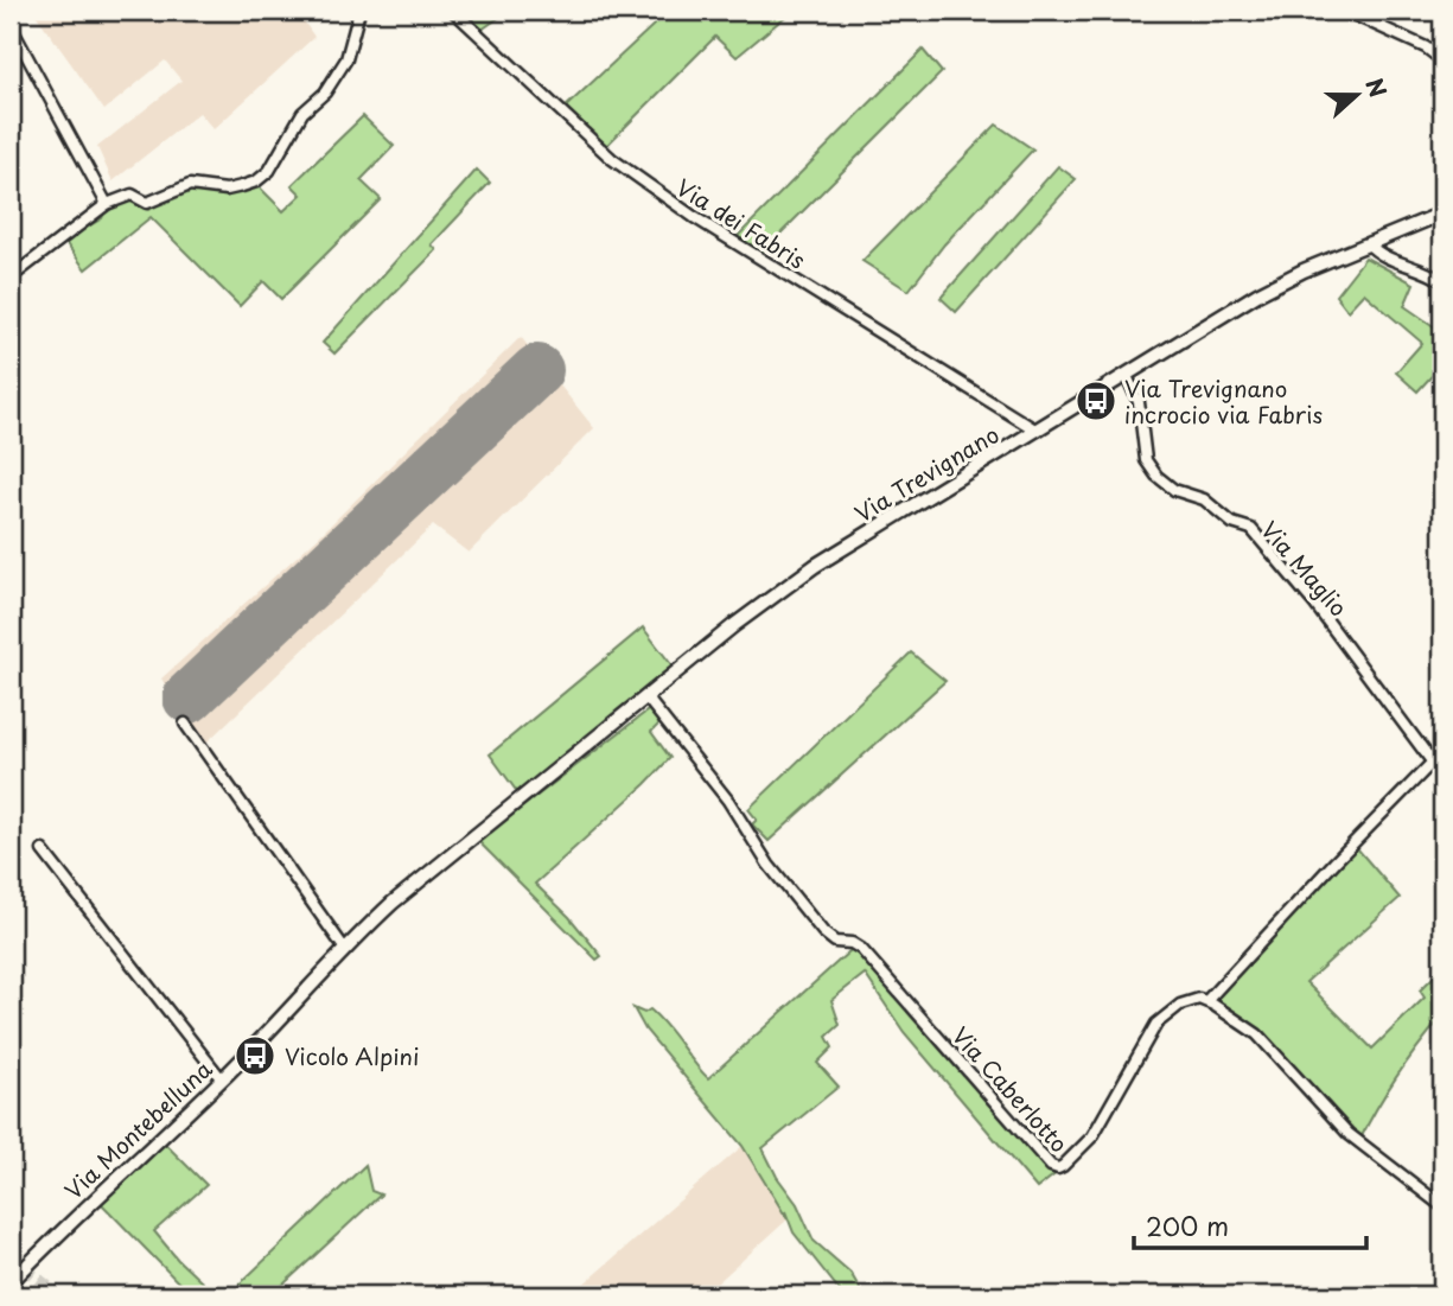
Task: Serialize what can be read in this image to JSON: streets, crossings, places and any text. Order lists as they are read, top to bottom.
{
  "streets": {
    "main road": ["Via Trevignano", "Via Montebelluna"],
    "street": ["Via dei Fabris", "Via Maglio", "Via Caberlotto"]
  },
  "crossings": [
    ["Via dei Fabris", "Via Trevignano"],
    ["Via Trevignano", "Via Maglio"],
    ["Via Trevignano", "Via Caberlotto"],
    ["Via Trevignano", "Via Montebelluna"]
  ],
  "places": {
    "bus stop": ["Via Trevignano incrocio via Fabris", "Vicolo Alpini"]
  },
  "scale_bar": "200 m",
  "north": "right"
}
